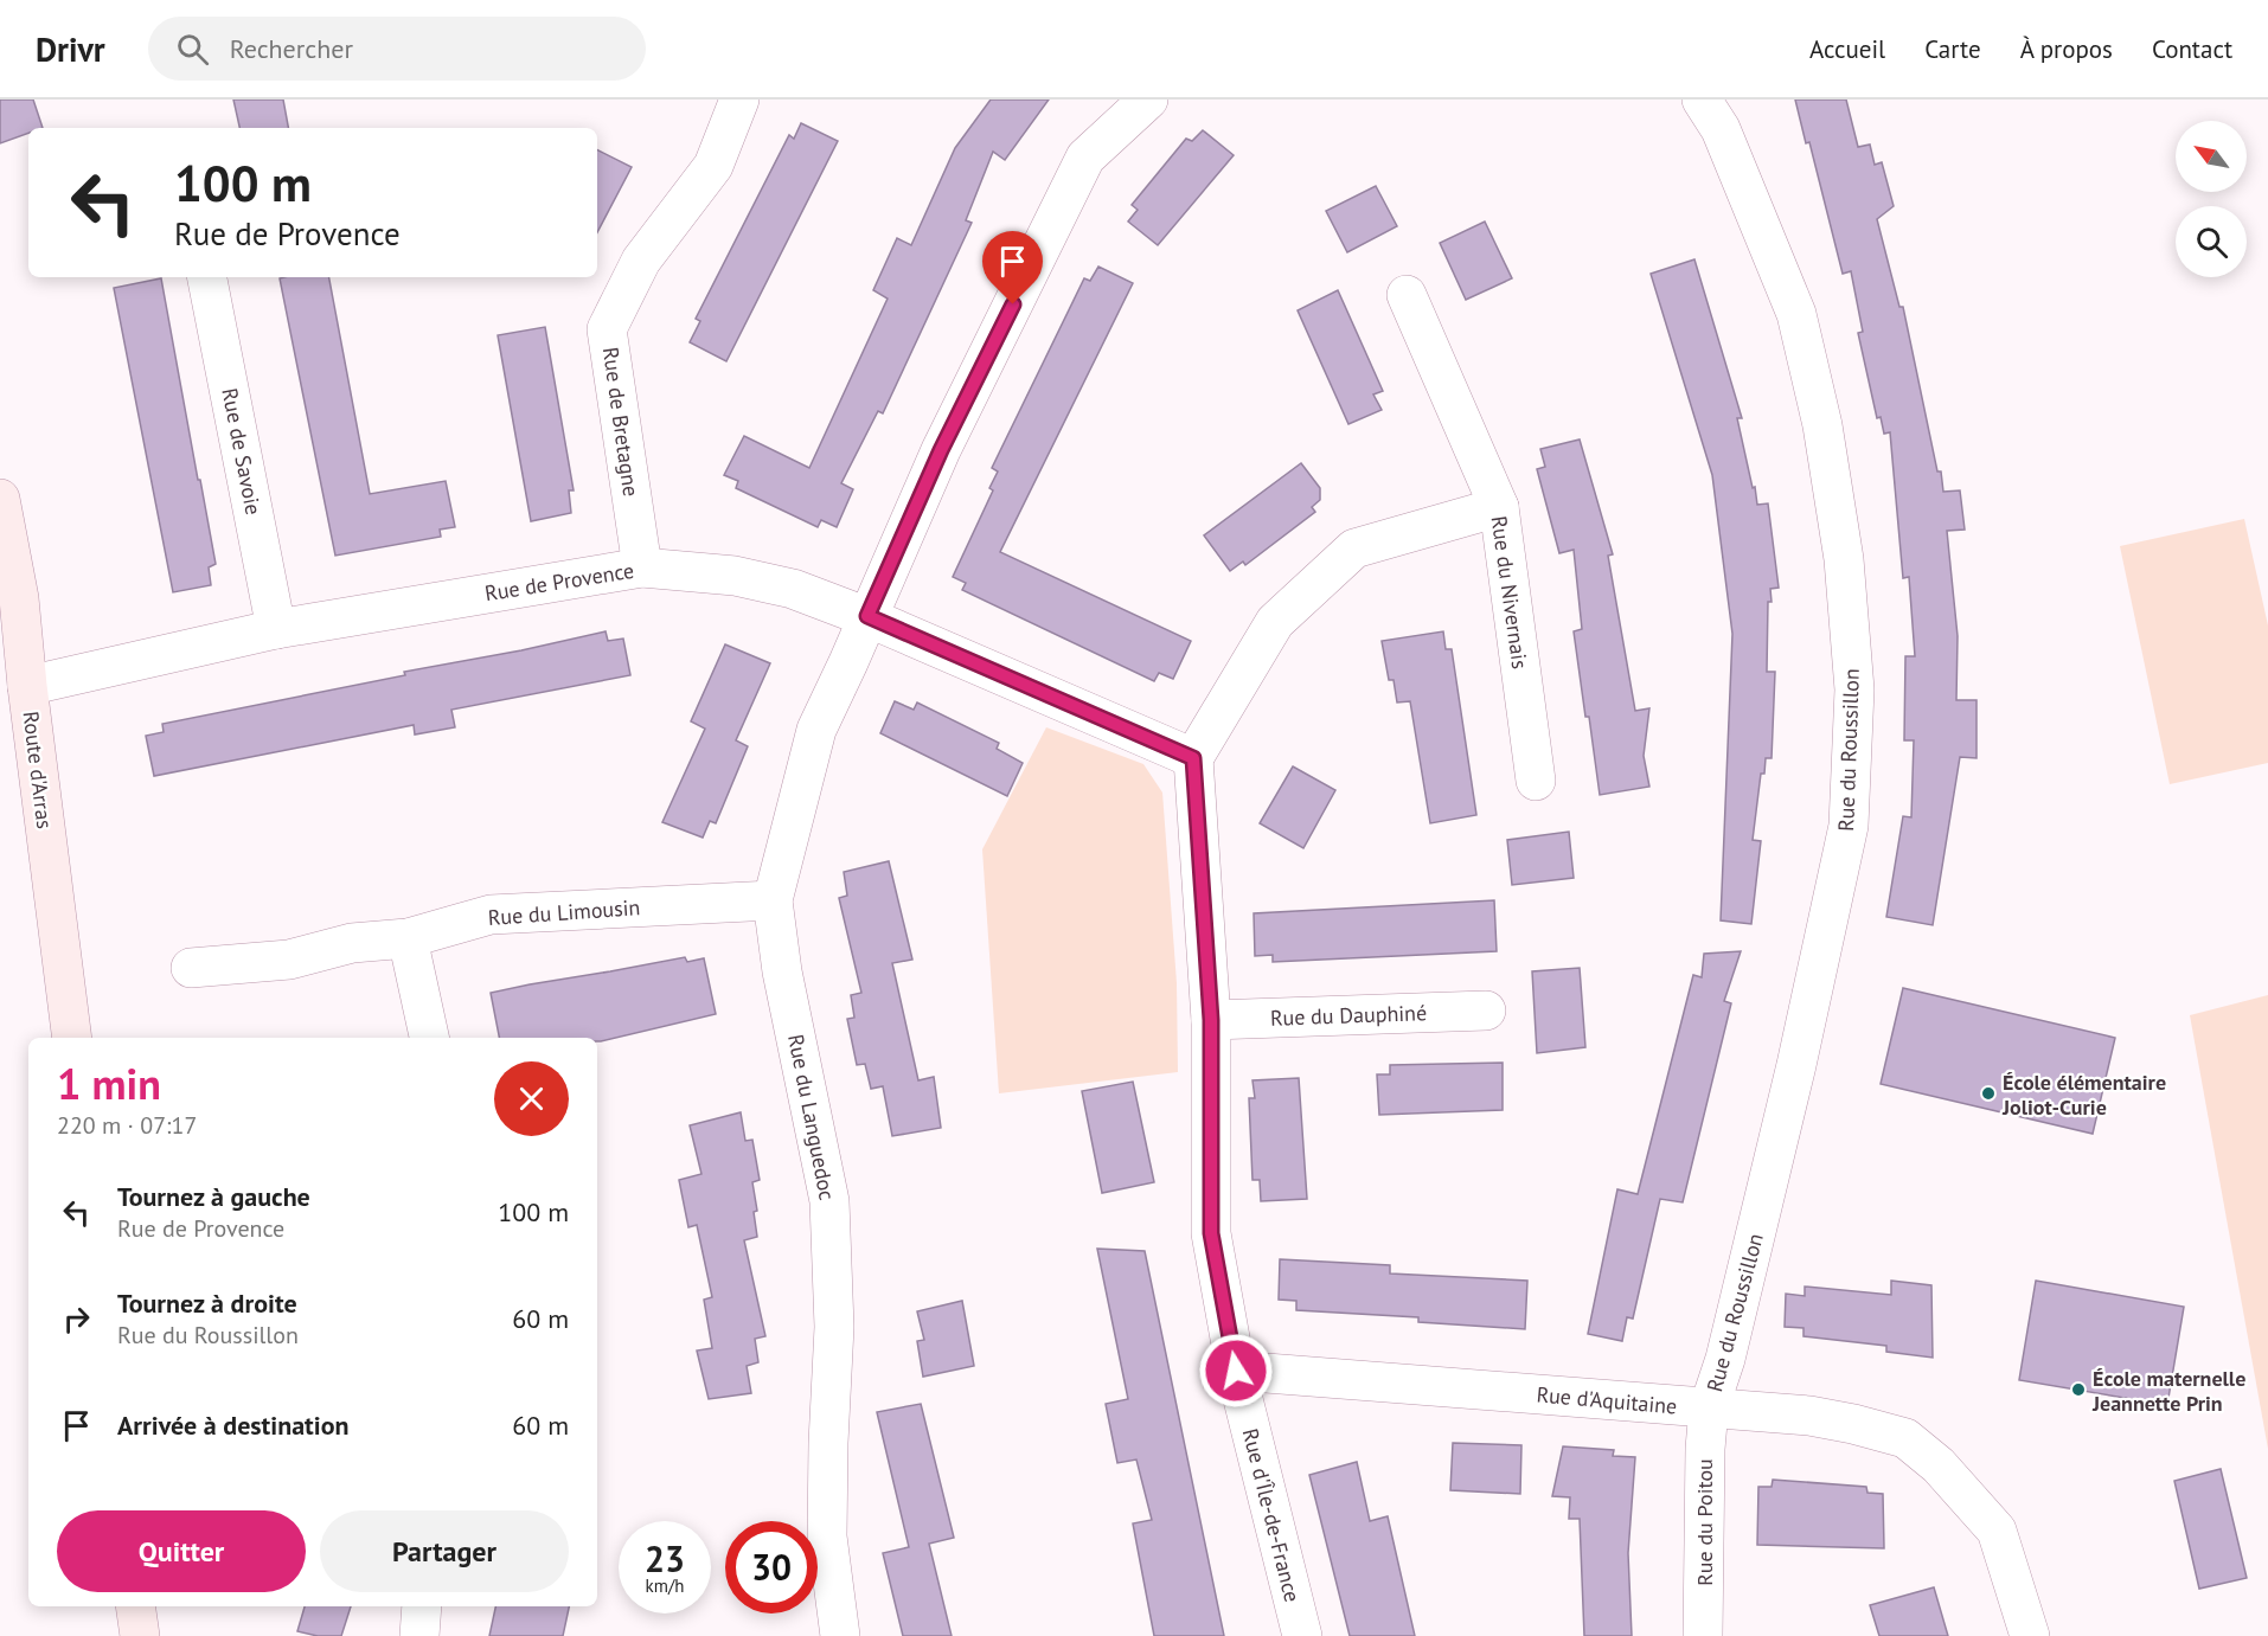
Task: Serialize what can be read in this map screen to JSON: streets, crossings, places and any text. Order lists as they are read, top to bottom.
{
  "streets": {
    "main road": ["Route d'Arras"],
    "street": [
      "Rue de Bretagne",
      "Rue de Savoie",
      "Rue de Provence",
      "Rue du Nivernais",
      "Rue du Roussillon",
      "Rue du Limousin",
      "Rue du Dauphiné",
      "Rue du Languedoc",
      "Rue d'Aquitaine",
      "Rue d'Île-de-France",
      "Rue du Poitou"
    ]
  },
  "crossings": [
    ["Rue de Bretagne", "Rue de Provence"],
    ["Rue de Savoie", "Rue de Provence"],
    ["Rue de Provence", "Route d'Arras"],
    ["Rue de Provence", "Rue du Languedoc"],
    ["Rue de Provence", "Rue d'Île-de-France"],
    ["Rue du Roussillon", "Rue d'Aquitaine"],
    ["Rue du Roussillon", "Rue du Poitou"],
    ["Rue du Limousin", "Rue du Languedoc"],
    ["Rue du Dauphiné", "Rue d'Île-de-France"],
    ["Rue d'Aquitaine", "Rue d'Île-de-France"],
    ["Rue d'Aquitaine", "Rue du Poitou"]
  ],
  "places": ["École élémentaire Joliot-Curie", "École maternelle Jeannette Prin"],
  "north": "top left",
  "page": {
    "header": "Drivr",
    "search": "Rechercher",
    "nav": [
      "Accueil",
      "Carte",
      "À propos",
      "Contact"
    ],
    "turn": ["100 m", "Rue de Provence"],
    "heading": ["1 min", "220 m · 07:17"],
    "list": [
      {
        "name": "Tournez à gauche",
        "note": "Rue de Provence",
        "value": "100 m"
      },
      {
        "name": "Tournez à droite",
        "note": "Rue du Roussillon",
        "value": "60 m"
      },
      {
        "name": "Arrivée à destination",
        "value": "60 m"
      }
    ],
    "buttons": ["Quitter", "Partager"],
    "speed": "23 km/h",
    "limit": "30"
  }
}
